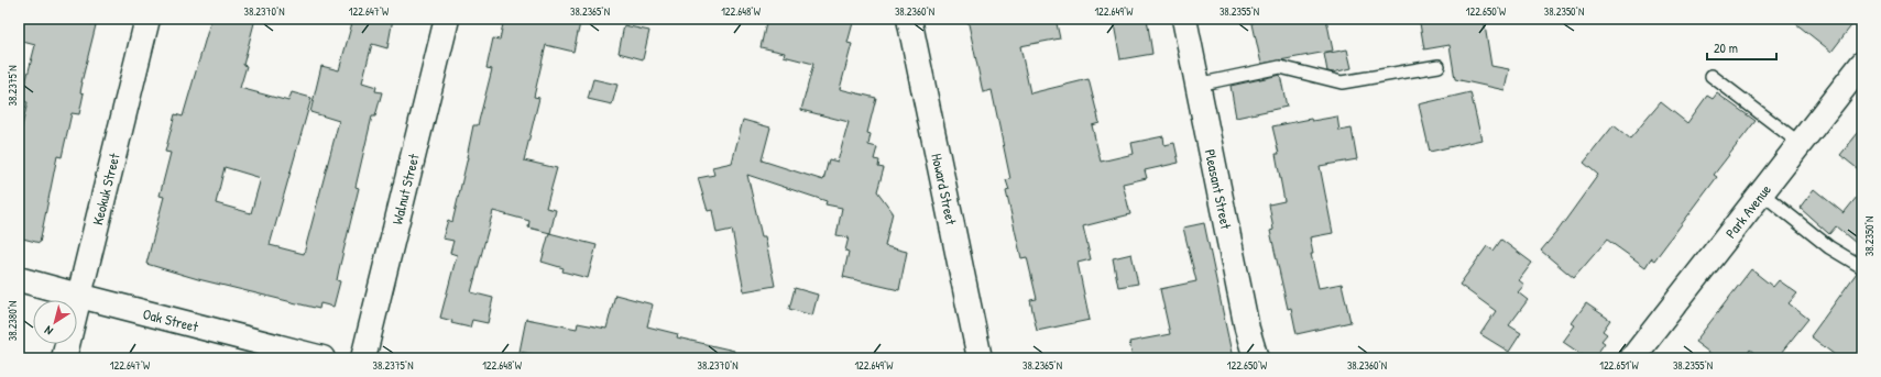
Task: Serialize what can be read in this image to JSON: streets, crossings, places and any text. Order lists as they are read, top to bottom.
{
  "streets": {
    "street": [
      "Keokuk Street",
      "Walnut Street",
      "Howard Street",
      "Pleasant Street",
      "Park Avenue",
      "Oak Street"
    ]
  },
  "crossings": [
    ["Keokuk Street", "Oak Street"]
  ],
  "scale_bar": "20 m",
  "north": "bottom left",
  "coordinates": [
    "38.2370°N",
    "122.647°W",
    "38.2365°N",
    "122.648°W",
    "38.2360°N",
    "122.649°W",
    "38.2355°N",
    "122.650°W",
    "38.2350°N",
    "38.2375°N",
    "38.2380°N",
    "122.651°W"
  ]
}
